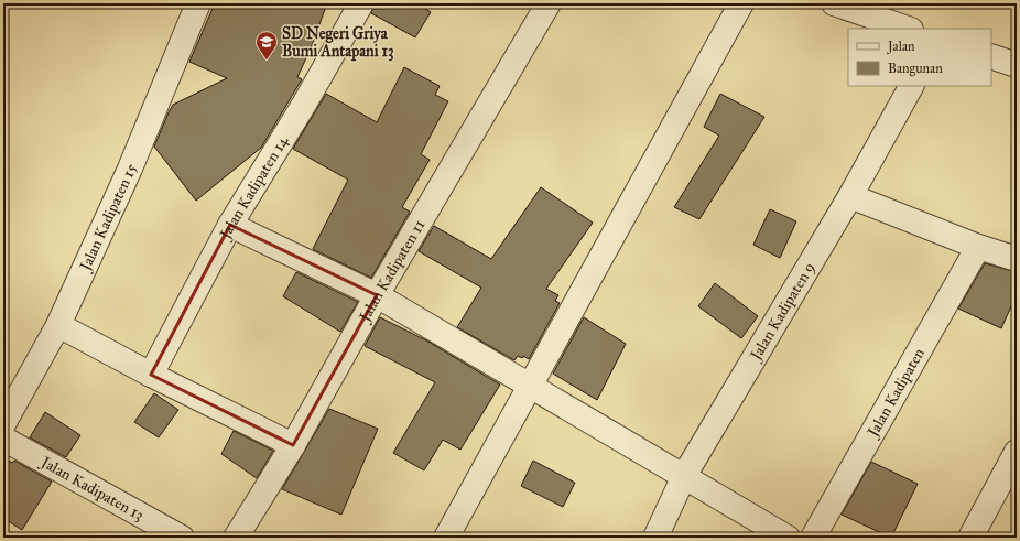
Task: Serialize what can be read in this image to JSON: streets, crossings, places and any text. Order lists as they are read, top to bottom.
{
  "streets": {
    "street": [
      "Jalan Kadipaten 14",
      "Jalan Kadipaten 15",
      "Jalan Kadipaten 11",
      "Jalan Kadipaten 9",
      "Jalan Kadipaten",
      "Jalan Kadipaten 13"
    ]
  },
  "places": {
    "school or university": ["SD Negeri Griya Bumi Antapani 13"]
  },
  "legend": ["Jalan", "Bangunan"]
}
